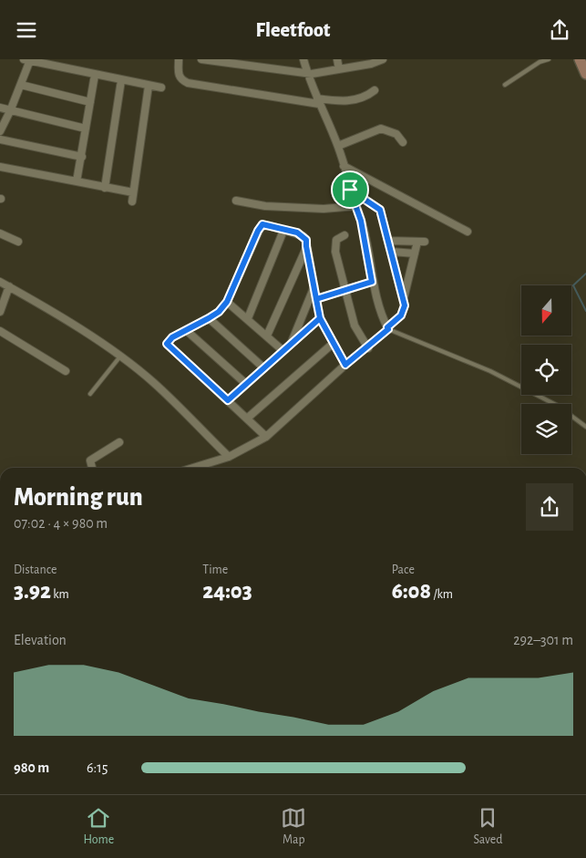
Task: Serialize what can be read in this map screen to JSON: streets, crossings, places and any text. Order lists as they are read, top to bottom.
{
  "north": "bottom",
  "page": {
    "header": "Fleetfoot",
    "heading": ["Morning run", "07:02 · 4 × 980 m"],
    "stats": [
      ["Distance", "3.92 km"],
      ["Time", "24:03"],
      ["Pace", "6:08 /km"]
    ],
    "chart": ["Elevation", "292–301 m"],
    "list": [
      {
        "name": "980 m",
        "note": "6:15"
      }
    ],
    "tabs": ["Home", "Map", "Saved"]
  }
}
